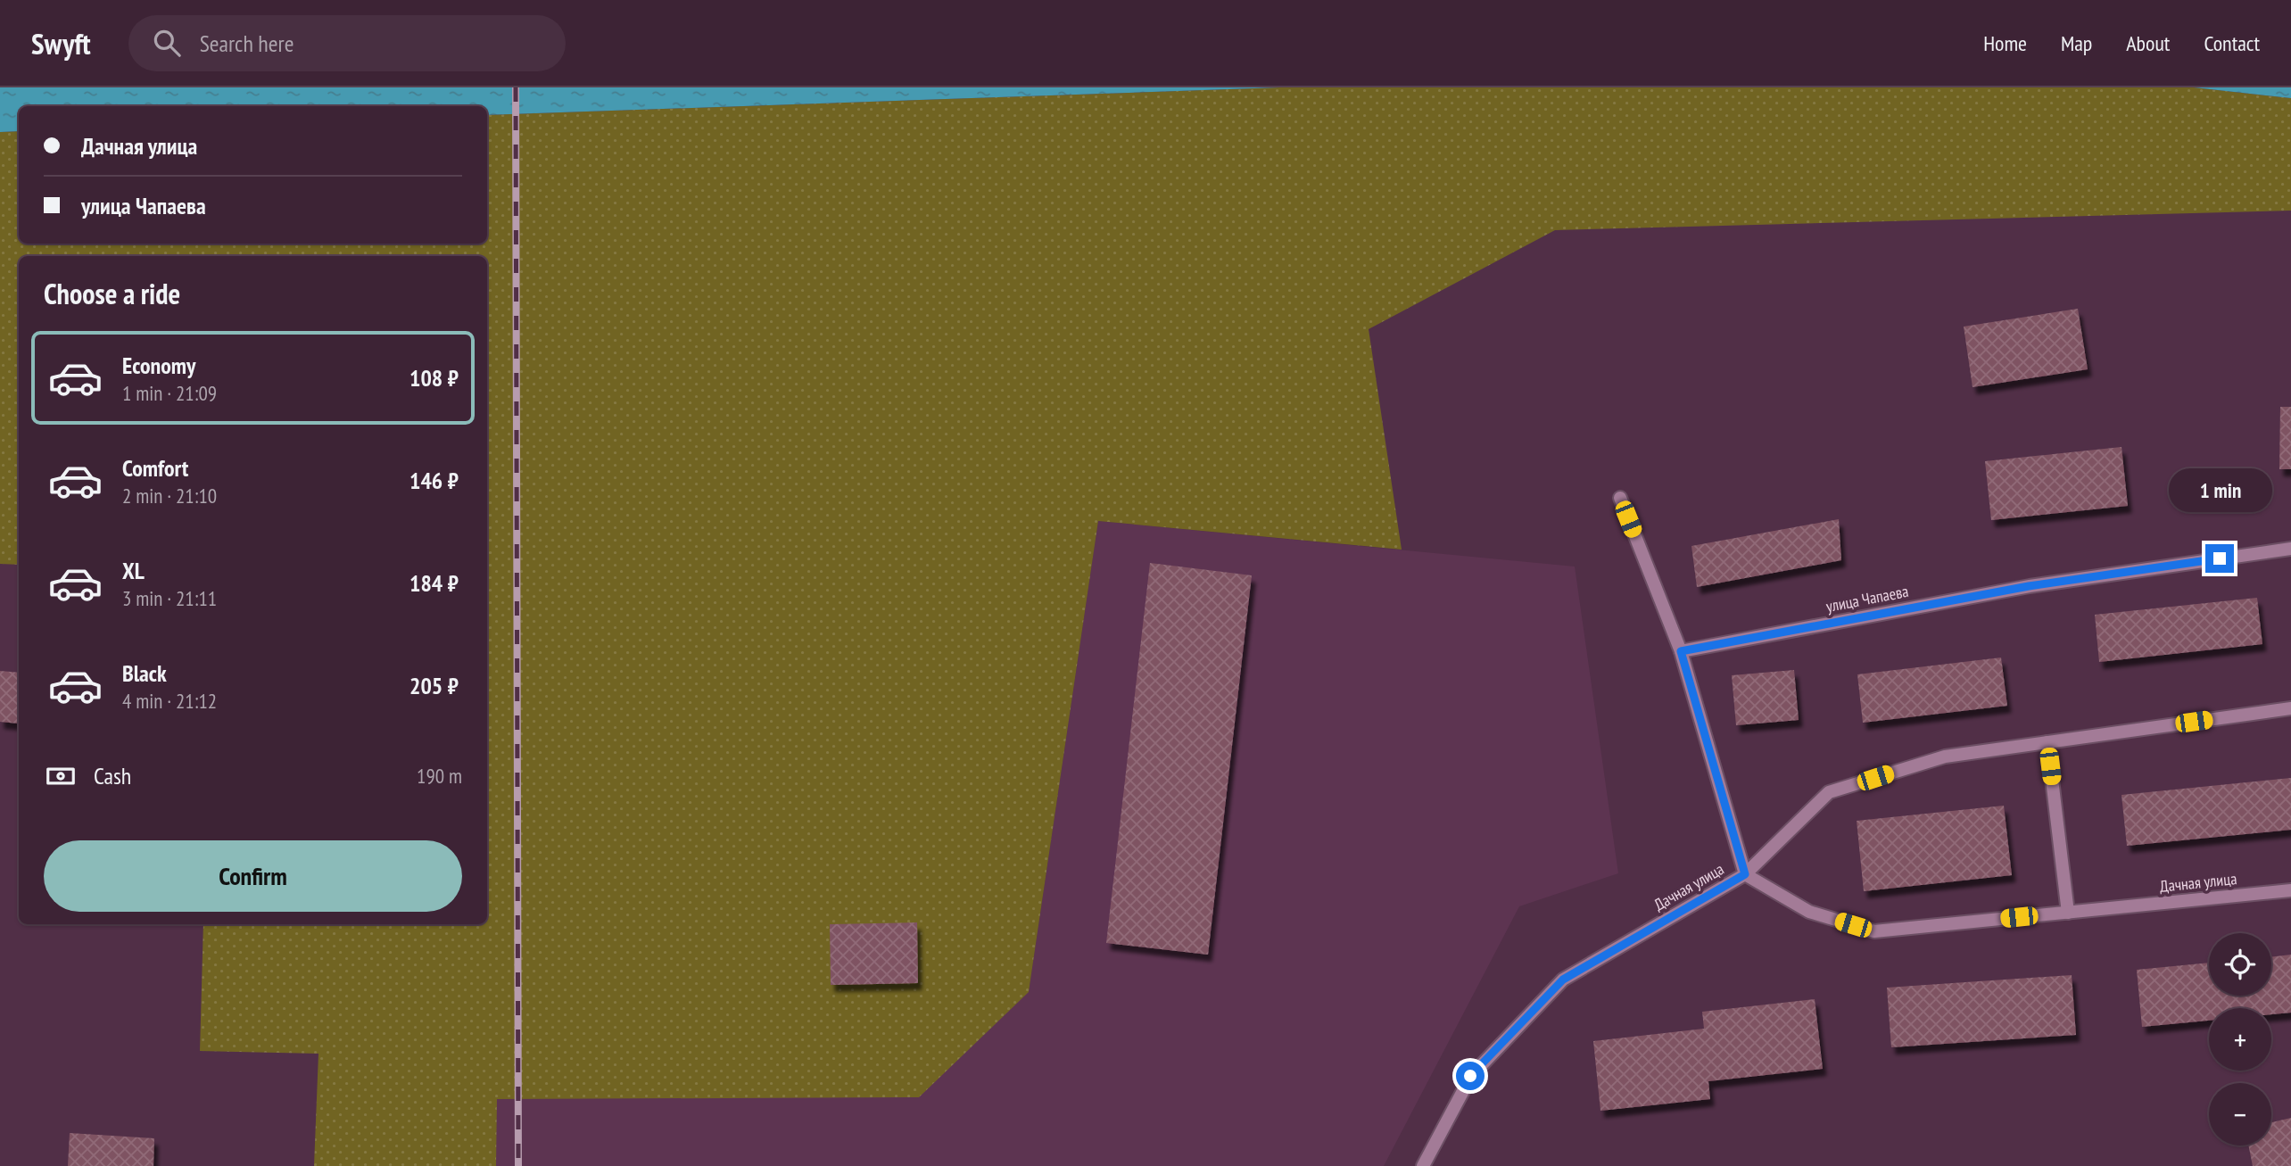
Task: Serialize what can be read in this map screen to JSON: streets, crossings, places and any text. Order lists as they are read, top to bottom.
{
  "streets": {
    "street": ["улица Чапаева", "Дачная улица"]
  },
  "page": {
    "header": "Swyft",
    "search": "Search here",
    "nav": [
      "Home",
      "Map",
      "About",
      "Contact"
    ],
    "banner": ["Дачная улица", "улица Чапаева"],
    "heading": "Choose a ride",
    "list": [
      {
        "name": "Economy",
        "note": "1 min · 21:09",
        "value": "108 ₽"
      },
      {
        "name": "Comfort",
        "note": "2 min · 21:10",
        "value": "146 ₽"
      },
      {
        "name": "XL",
        "note": "3 min · 21:11",
        "value": "184 ₽"
      },
      {
        "name": "Black",
        "note": "4 min · 21:12",
        "value": "205 ₽"
      }
    ],
    "bubble": "1 min",
    "pay": ["Cash", "190 m"],
    "buttons": "Confirm",
    "map_buttons": ["+", "−"]
  }
}
